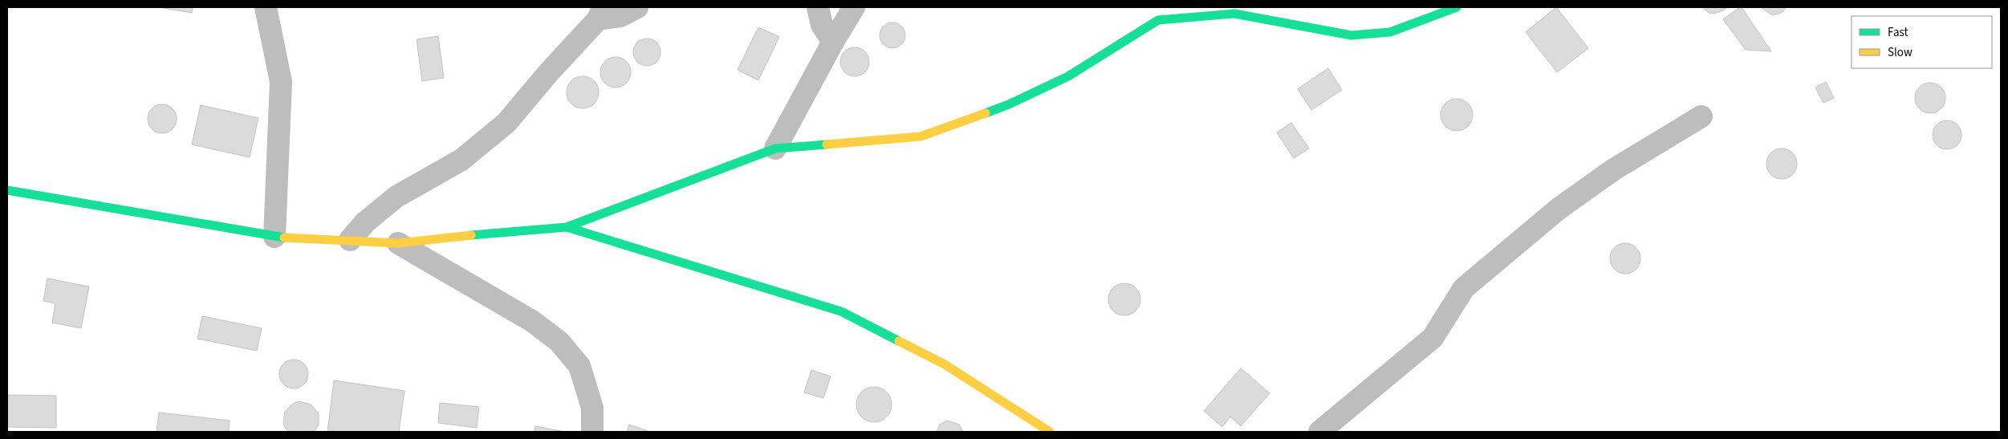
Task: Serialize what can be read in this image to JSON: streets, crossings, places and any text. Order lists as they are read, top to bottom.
{
  "legend": ["Fast", "Slow"]
}
